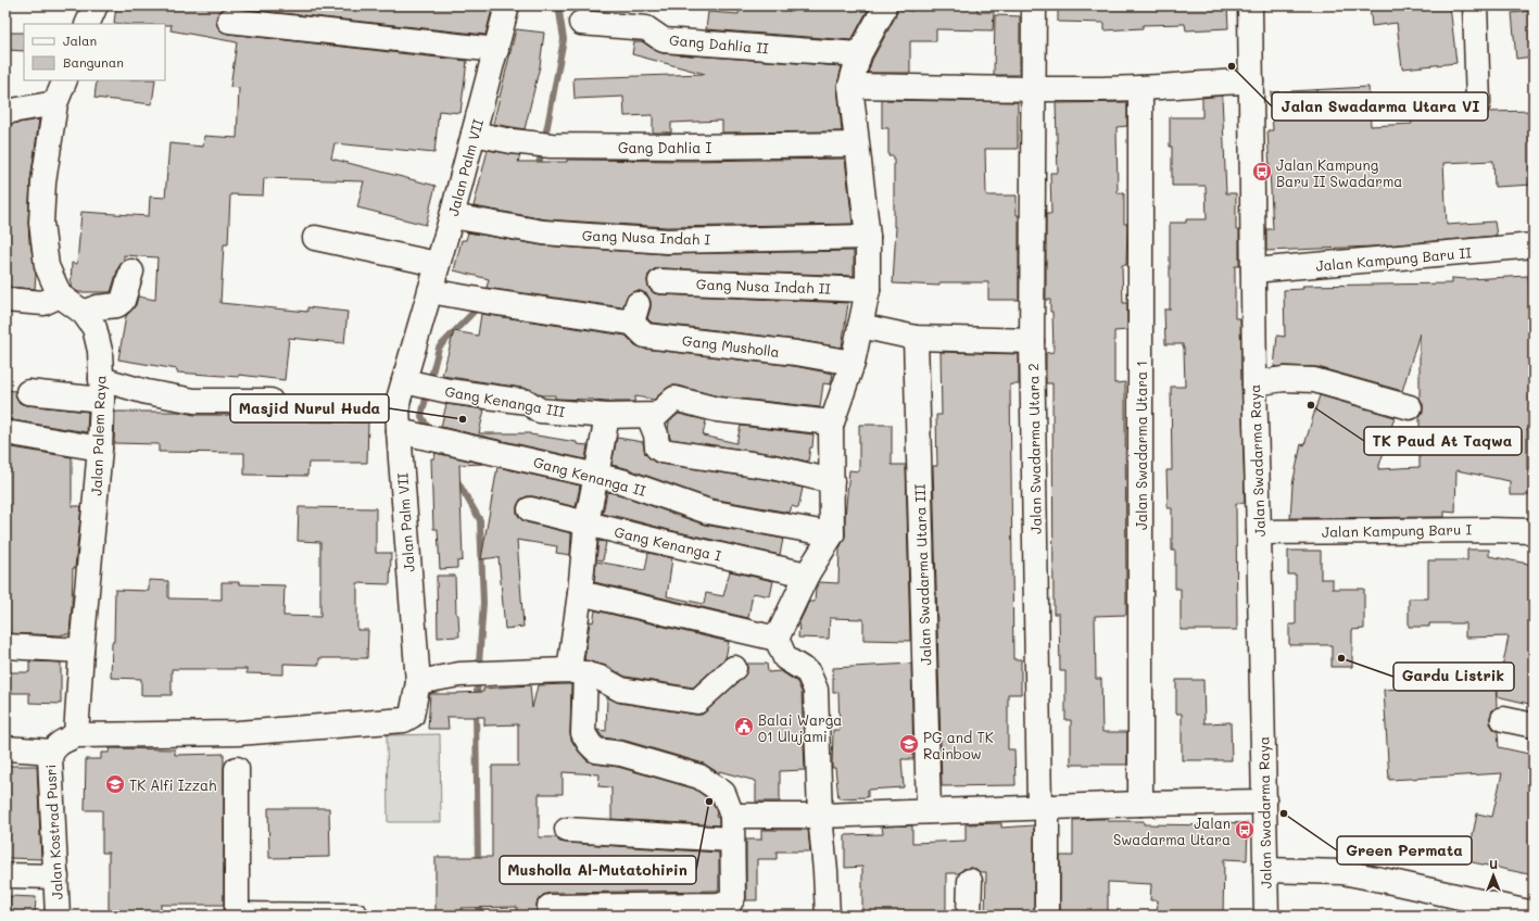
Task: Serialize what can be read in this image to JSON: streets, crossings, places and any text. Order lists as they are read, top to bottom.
{
  "streets": {
    "street": [
      "Gang Dahlia II",
      "Gang Dahlia I",
      "Jalan Palm VII",
      "Gang Nusa Indah I",
      "Jalan Kampung Baru II",
      "Gang Nusa Indah II",
      "Gang Musholla",
      "Gang Kenanga III",
      "Jalan Palem Raya",
      "Jalan Swadarma Utara 1",
      "Jalan Swadarma Utara 2",
      "Jalan Swadarma Raya",
      "Gang Kenanga II",
      "Jalan Kampung Baru I",
      "Gang Kenanga I",
      "Jalan Swadarma Utara III",
      "Jalan Kostrad Pusri"
    ]
  },
  "crossings": [
    ["Gang Dahlia I", "Jalan Palm VII"],
    ["Jalan Palm VII", "Gang Nusa Indah I"],
    ["Jalan Palm VII", "Gang Musholla"],
    ["Jalan Palm VII", "Gang Kenanga III"],
    ["Jalan Palm VII", "Jalan Palem Raya"],
    ["Jalan Palm VII", "Gang Kenanga II"],
    ["Jalan Palm VII", "Jalan Kostrad Pusri"],
    ["Jalan Kampung Baru II", "Jalan Swadarma Raya"],
    ["Jalan Palem Raya", "Jalan Kostrad Pusri"],
    ["Jalan Swadarma Raya", "Jalan Kampung Baru I"]
  ],
  "places": {
    "other": [
      "Jalan Swadarma Utara VI",
      "TK Paud At Taqwa",
      "Masjid Nurul Huda",
      "Gardu Listrik",
      "Musholla Al-Mutatohirin",
      "Green Permata"
    ],
    "bus stop": ["Jalan Kampung Baru II Swadarma", "Jalan Swadarma Utara"],
    "public building": ["Balai Warga 01 Ulujami"],
    "school or university": ["PG and TK Rainbow", "TK Alfi Izzah"]
  },
  "legend": ["Jalan", "Bangunan"],
  "north": "top"
}
